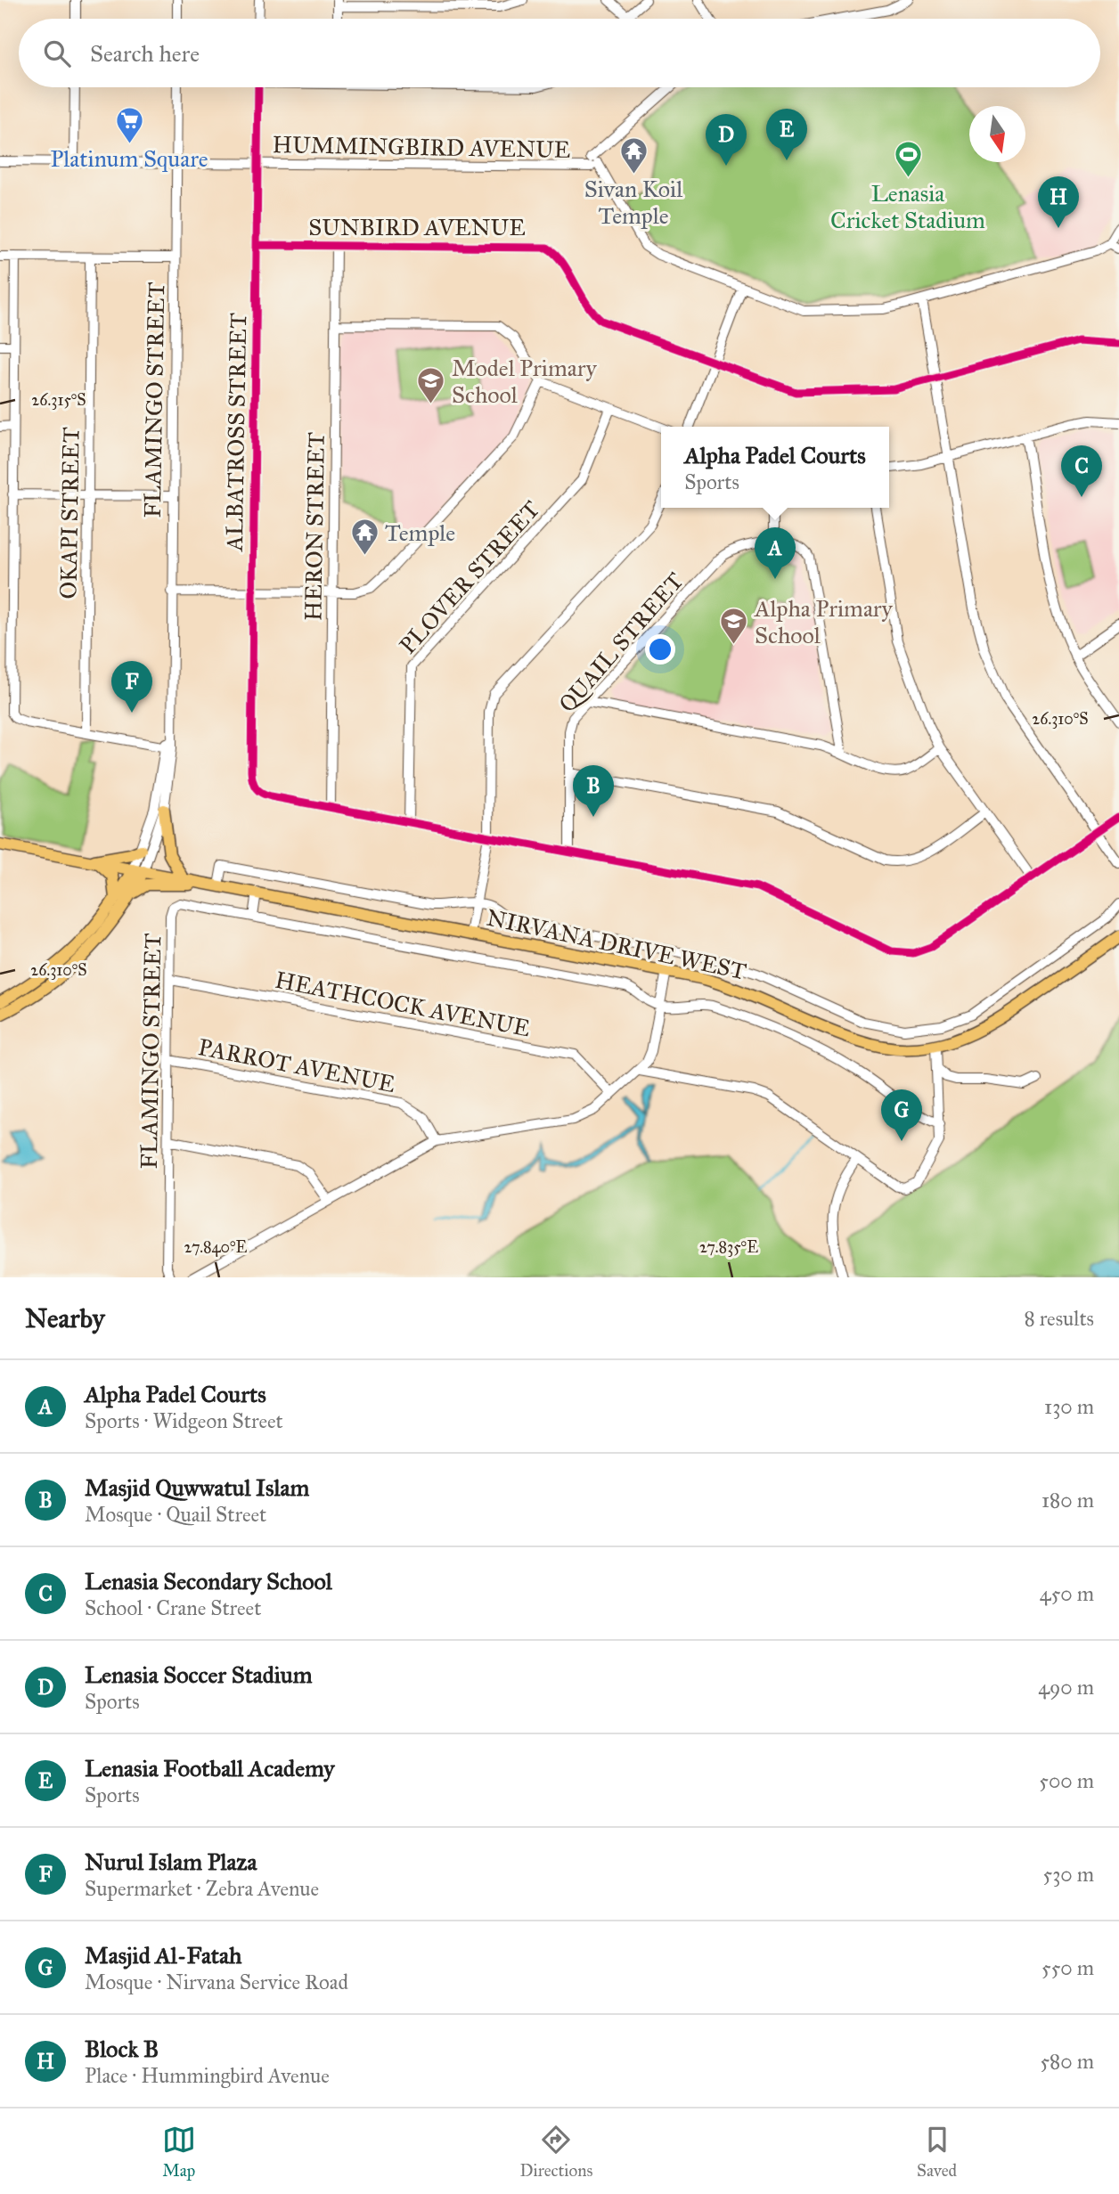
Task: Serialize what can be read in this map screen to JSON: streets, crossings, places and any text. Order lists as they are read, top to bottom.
{
  "streets": {
    "main road": ["NIRVANA DRIVE WEST"],
    "street": [
      "HUMMINGBIRD AVENUE",
      "SUNBIRD AVENUE",
      "FLAMINGO STREET",
      "ALBATROSS STREET",
      "OKAPI STREET",
      "HERON STREET",
      "PLOVER STREET",
      "QUAIL STREET",
      "HEATHCOCK AVENUE",
      "PARROT AVENUE"
    ]
  },
  "crossings": [
    ["HUMMINGBIRD AVENUE", "FLAMINGO STREET"],
    ["HUMMINGBIRD AVENUE", "ALBATROSS STREET"],
    ["SUNBIRD AVENUE", "ALBATROSS STREET"],
    ["SUNBIRD AVENUE", "HERON STREET"],
    ["FLAMINGO STREET", "NIRVANA DRIVE WEST"],
    ["FLAMINGO STREET", "HEATHCOCK AVENUE"],
    ["FLAMINGO STREET", "PARROT AVENUE"],
    ["ALBATROSS STREET", "HERON STREET"]
  ],
  "places": {
    "supermarket": ["Platinum Square"],
    "temple": ["Sivan Koil Temple", "Temple"],
    "sports": ["Lenasia Cricket Stadium"],
    "school or university": ["Model Primary School", "Alpha Primary School"]
  },
  "north": "bottom",
  "page": {
    "search": "Search here",
    "pins": [
      "E",
      "D",
      "H",
      "C",
      "A",
      "F",
      "B",
      "G"
    ],
    "popup": ["Alpha Padel Courts", "Sports"],
    "heading": ["Nearby", "8 results"],
    "list": [
      {
        "mark": "A",
        "name": "Alpha Padel Courts",
        "note": "Sports · Widgeon Street",
        "value": "130 m"
      },
      {
        "mark": "B",
        "name": "Masjid Quwwatul Islam",
        "note": "Mosque · Quail Street",
        "value": "180 m"
      },
      {
        "mark": "C",
        "name": "Lenasia Secondary School",
        "note": "School · Crane Street",
        "value": "450 m"
      },
      {
        "mark": "D",
        "name": "Lenasia Soccer Stadium",
        "note": "Sports",
        "value": "490 m"
      },
      {
        "mark": "E",
        "name": "Lenasia Football Academy",
        "note": "Sports",
        "value": "500 m"
      },
      {
        "mark": "F",
        "name": "Nurul Islam Plaza",
        "note": "Supermarket · Zebra Avenue",
        "value": "530 m"
      },
      {
        "mark": "G",
        "name": "Masjid Al-Fatah",
        "note": "Mosque · Nirvana Service Road",
        "value": "550 m"
      },
      {
        "mark": "H",
        "name": "Block B",
        "note": "Place · Hummingbird Avenue",
        "value": "580 m"
      }
    ],
    "nav": ["Map", "Directions", "Saved"]
  },
  "coordinates": [
    "26.315°S",
    "26.310°S",
    "27.840°E",
    "27.835°E"
  ]
}
